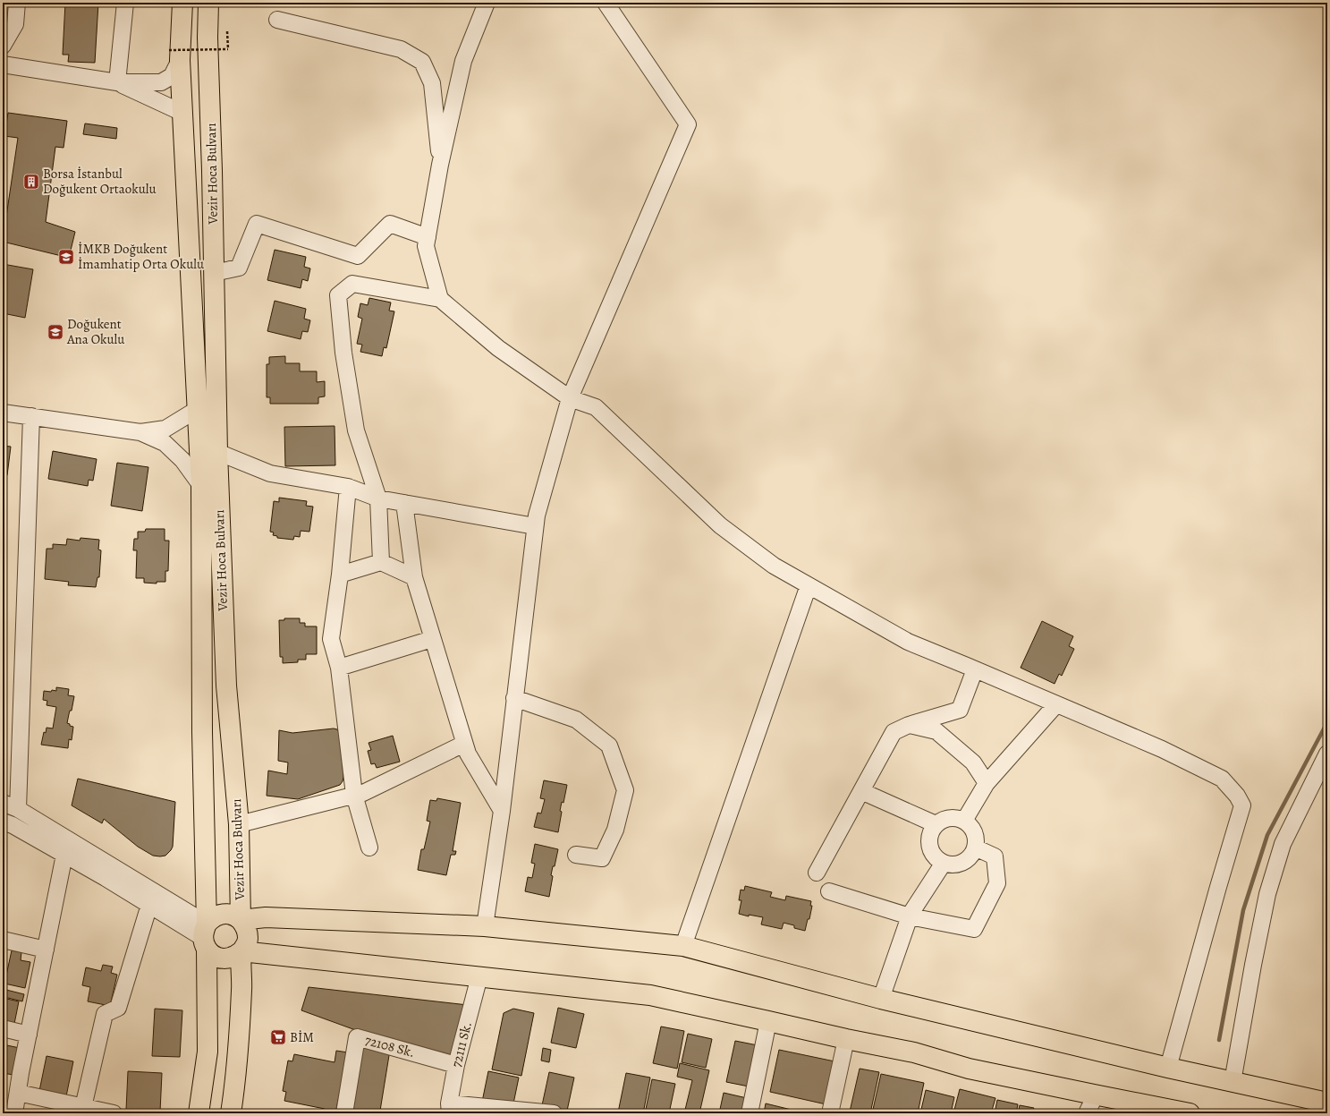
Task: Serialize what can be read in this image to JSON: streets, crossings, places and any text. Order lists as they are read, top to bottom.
{
  "streets": {
    "main road": ["Vezir Hoca Bulvarı"],
    "street": ["72111 Sk.", "72108 Sk."]
  },
  "crossings": [
    ["72111 Sk.", "72108 Sk."]
  ],
  "places": {
    "building": ["Borsa İstanbul Doğukent Ortaokulu"],
    "school or university": ["İMKB Doğukent İmamhatip Orta Okulu", "Doğukent Ana Okulu"],
    "supermarket": ["BİM"]
  }
}
